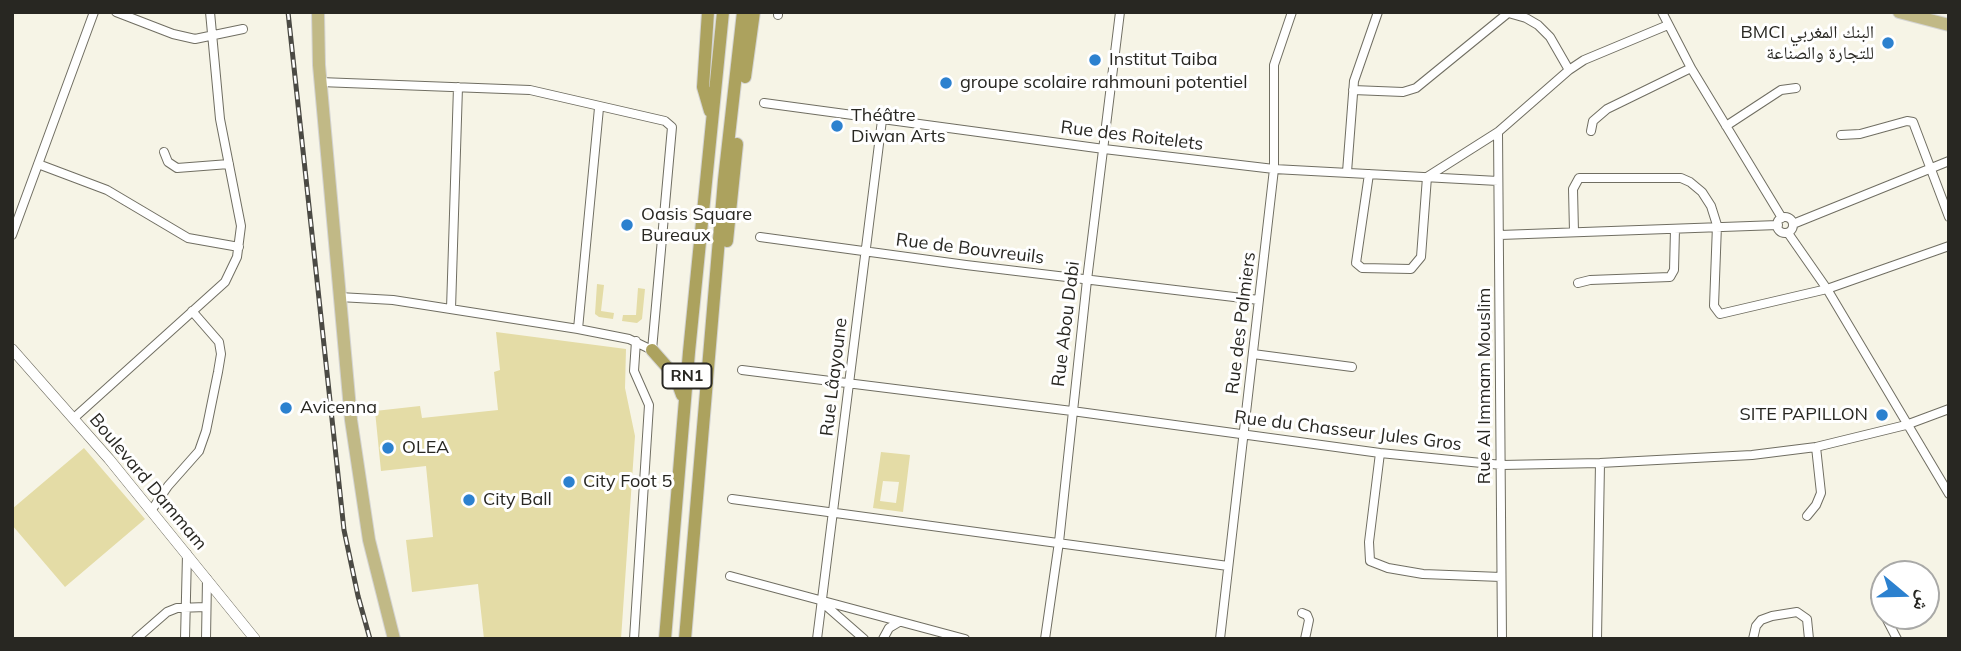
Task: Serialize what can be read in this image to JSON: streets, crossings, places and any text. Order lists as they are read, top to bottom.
{
  "streets": {
    "highway": ["RN1"],
    "street": [
      "Rue des Roitelets",
      "Rue de Bouvreuils",
      "Rue des Palmiers",
      "Rue Abou Dabi",
      "Rue Lâayoune",
      "Rue Al Immam Mouslim",
      "Rue du Chasseur Jules Gros",
      "Boulevard Dammam"
    ]
  },
  "crossings": [
    ["Rue des Roitelets", "Rue des Palmiers"],
    ["Rue des Roitelets", "Rue Abou Dabi"],
    ["Rue des Roitelets", "Rue Lâayoune"],
    ["Rue des Roitelets", "Rue Al Immam Mouslim"],
    ["Rue de Bouvreuils", "Rue des Palmiers"],
    ["Rue de Bouvreuils", "Rue Abou Dabi"],
    ["Rue de Bouvreuils", "Rue Lâayoune"],
    ["Rue des Palmiers", "Rue du Chasseur Jules Gros"],
    ["Rue Abou Dabi", "Rue du Chasseur Jules Gros"],
    ["Rue Lâayoune", "Rue du Chasseur Jules Gros"],
    ["Rue Al Immam Mouslim", "Rue du Chasseur Jules Gros"]
  ],
  "places": [
    "BMCI البنك المغربي للتجارة والصناعة",
    "Institut Taiba",
    "groupe scolaire rahmouni potentiel",
    "Théâtre Diwan Arts",
    "Oasis Square Bureaux",
    "Avicenna",
    "SITE PAPILLON",
    "OLEA",
    "City Foot 5",
    "City Ball"
  ],
  "north": "right"
}
